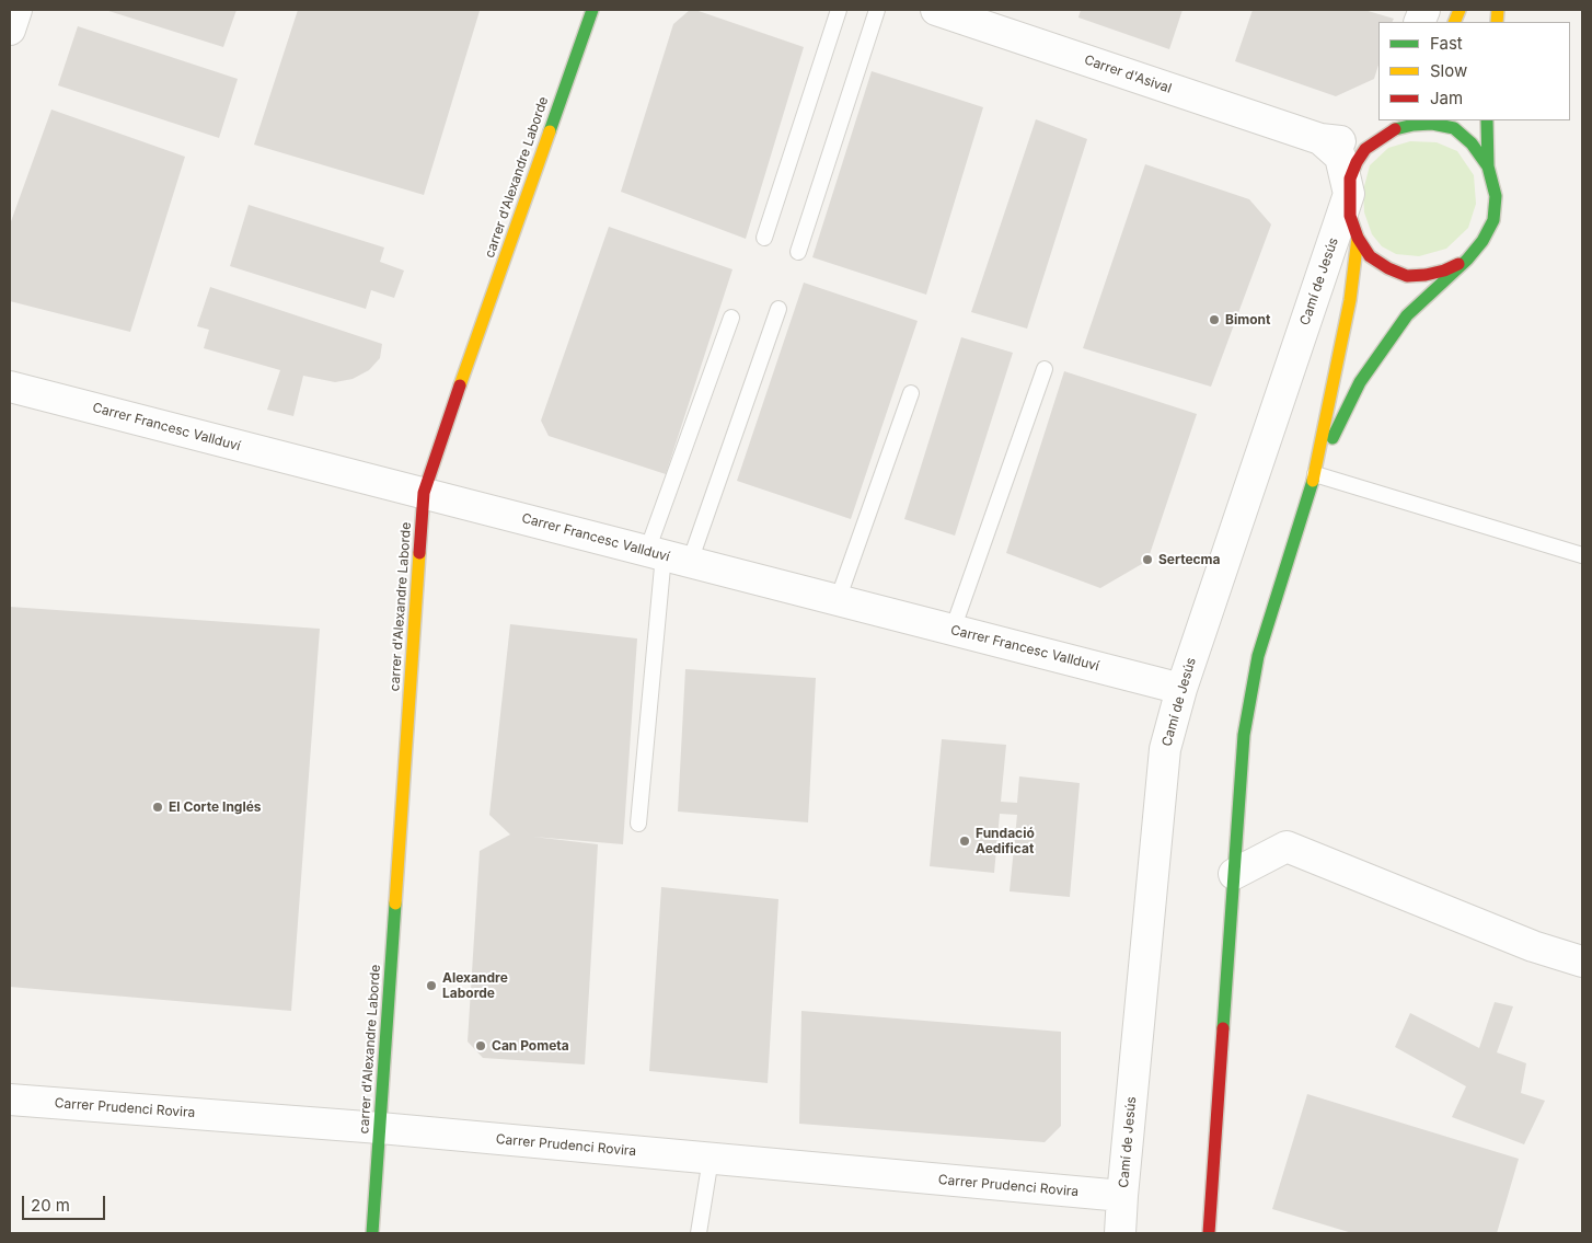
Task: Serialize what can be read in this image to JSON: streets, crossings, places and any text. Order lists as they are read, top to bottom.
{
  "streets": {
    "street": [
      "Carrer d'Asival",
      "carrer d'Alexandre Laborde",
      "Camí de Jesús",
      "Carrer Francesc Vallduví",
      "Carrer Prudenci Rovira"
    ]
  },
  "crossings": [
    ["carrer d'Alexandre Laborde", "Carrer Francesc Vallduví"],
    ["carrer d'Alexandre Laborde", "Carrer Prudenci Rovira"],
    ["Camí de Jesús", "Carrer Francesc Vallduví"],
    ["Camí de Jesús", "Carrer Prudenci Rovira"]
  ],
  "places": [
    "Bimont",
    "Sertecma",
    "El Corte Inglés",
    "Fundació Aedificat",
    "Alexandre Laborde",
    "Can Pometa"
  ],
  "legend": ["Fast", "Slow", "Jam"],
  "scale_bar": "20 m"
}
